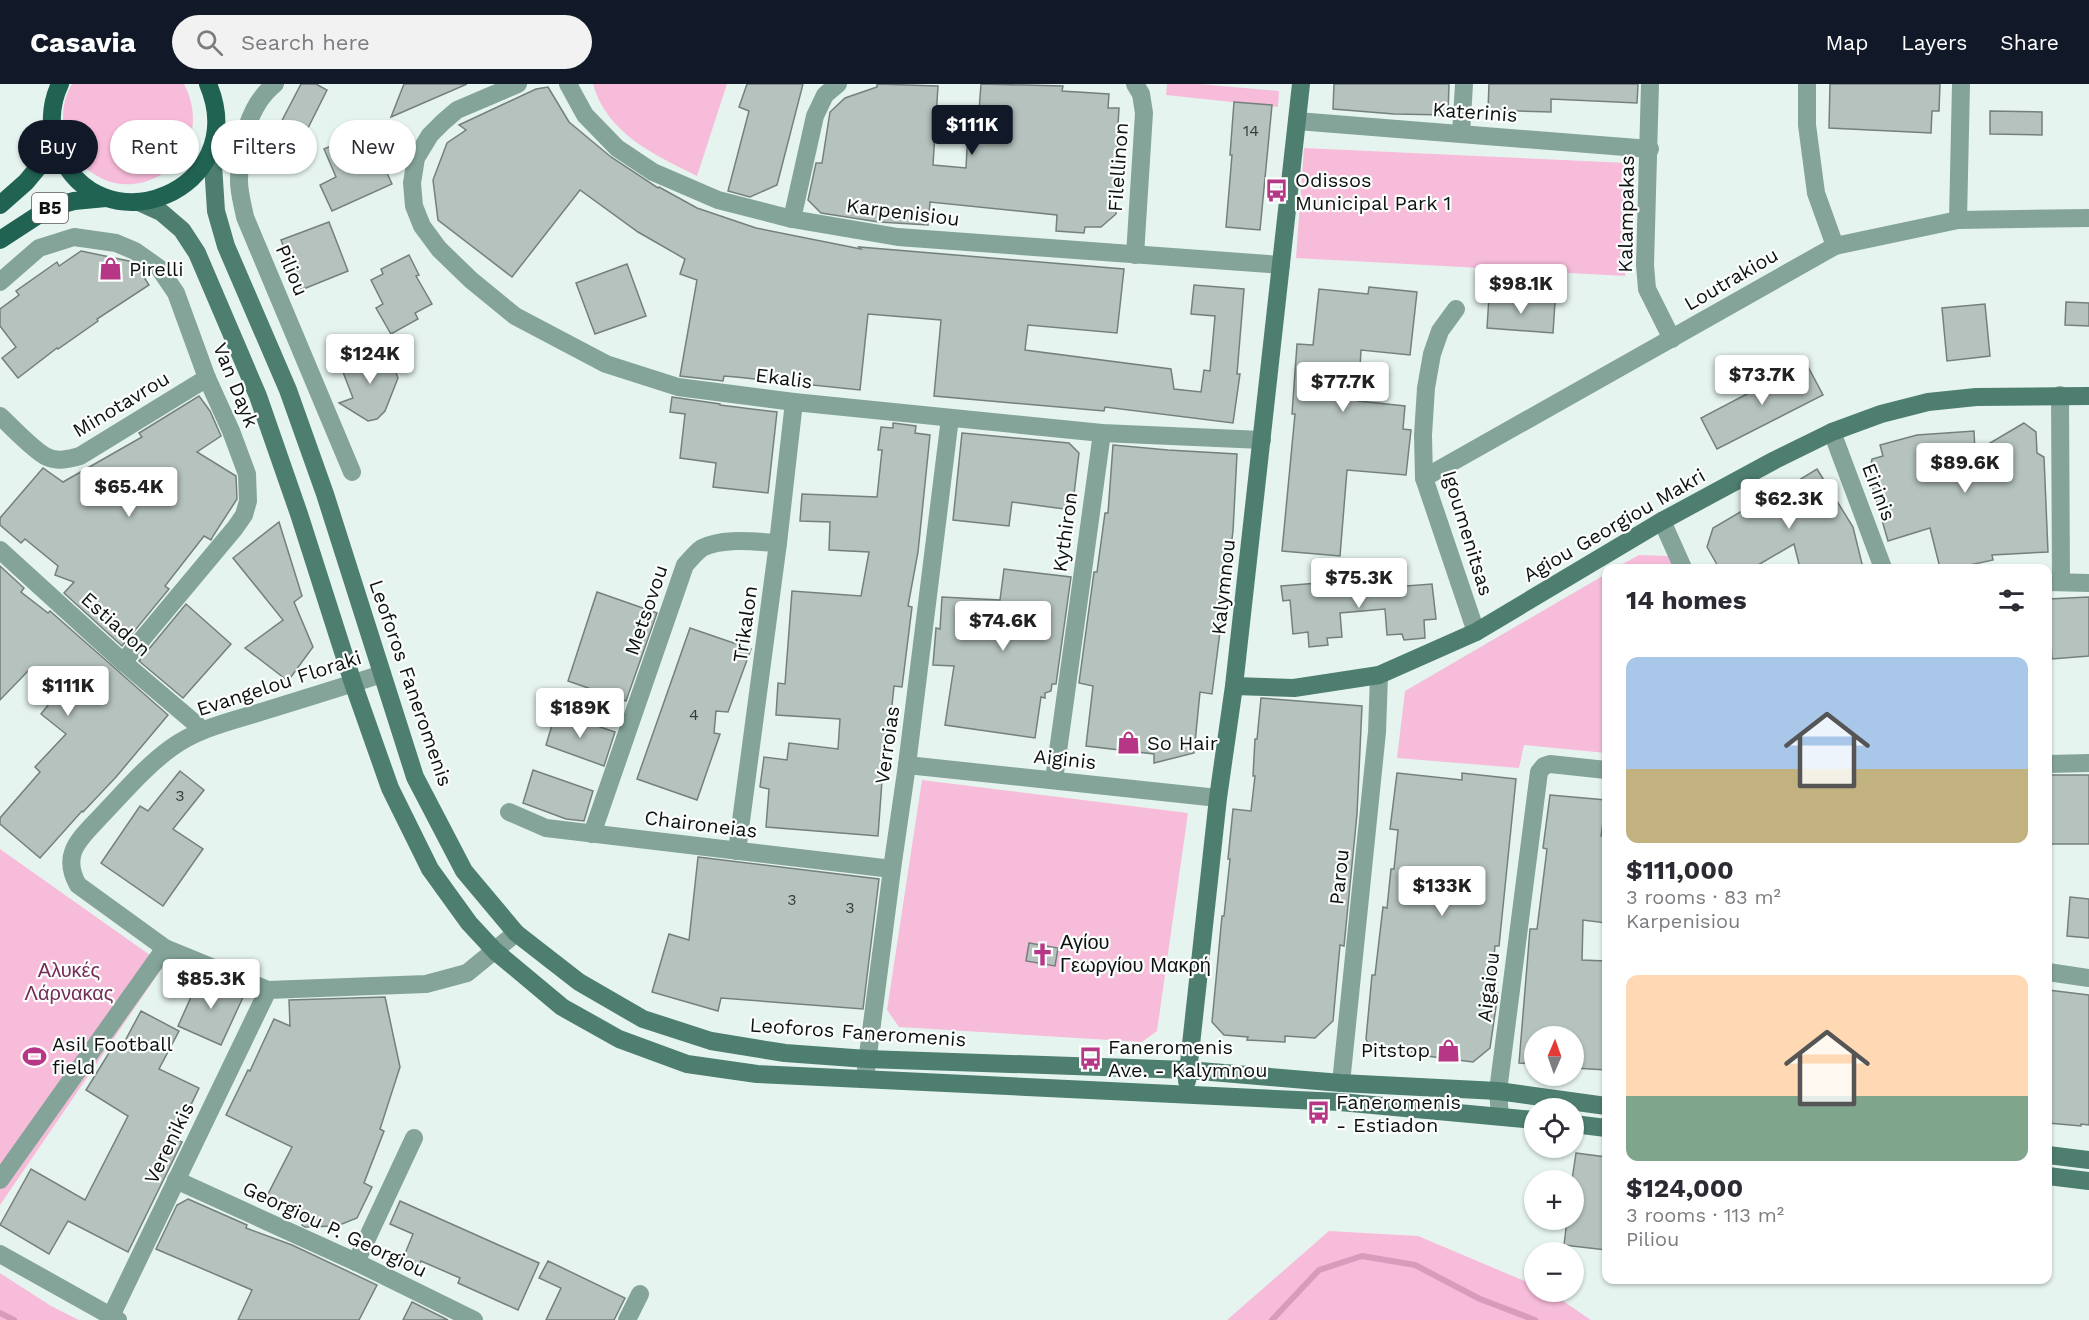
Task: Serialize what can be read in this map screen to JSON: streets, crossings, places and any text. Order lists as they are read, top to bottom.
{
  "streets": {
    "main road": [
      "B5",
      "Agiou Georgiou Makri",
      "Kalymnou",
      "Leoforos Faneromenis"
    ],
    "street": [
      "Katerinis",
      "Filellinon",
      "Karpenisiou",
      "Kalampakas",
      "Piliou",
      "Loutrakiou",
      "Ekalis",
      "Van Dayk",
      "Minotavrou",
      "Eirinis",
      "Kythiron",
      "Igoumenitsas",
      "Metsovou",
      "Estiadon",
      "Trikalon",
      "Evangelou Floraki",
      "Verroias",
      "Aiginis",
      "Chaironeias",
      "Parou",
      "Aigaiou",
      "Verenikis",
      "Georgiou P. Georgiou"
    ]
  },
  "crossings": [
    ["Katerinis", "Kalampakas"],
    ["Katerinis", "Kalymnou"],
    ["Filellinon", "Karpenisiou"],
    ["Karpenisiou", "Kalymnou"],
    ["Kalampakas", "Loutrakiou"],
    ["Loutrakiou", "Igoumenitsas"],
    ["Ekalis", "Kythiron"],
    ["Ekalis", "Kalymnou"],
    ["Ekalis", "Trikalon"],
    ["Ekalis", "Verroias"],
    ["Van Dayk", "Minotavrou"],
    ["Van Dayk", "Estiadon"],
    ["Eirinis", "Agiou Georgiou Makri"],
    ["Agiou Georgiou Makri", "Igoumenitsas"],
    ["Agiou Georgiou Makri", "Kalymnou"],
    ["Agiou Georgiou Makri", "Parou"],
    ["Kythiron", "Aiginis"],
    ["Kalymnou", "Leoforos Faneromenis"],
    ["Kalymnou", "Aiginis"],
    ["Metsovou", "Trikalon"],
    ["Metsovou", "Chaironeias"],
    ["Estiadon", "Evangelou Floraki"],
    ["Trikalon", "Chaironeias"],
    ["Evangelou Floraki", "Leoforos Faneromenis"],
    ["Evangelou Floraki", "Verenikis"],
    ["Leoforos Faneromenis", "Verroias"],
    ["Leoforos Faneromenis", "Parou"],
    ["Leoforos Faneromenis", "Aigaiou"],
    ["Verroias", "Aiginis"],
    ["Verroias", "Chaironeias"],
    ["Verenikis", "Georgiou P. Georgiou"]
  ],
  "parks": ["Αλυκές Λάρνακας"],
  "places": {
    "bus stop": ["Odissos Municipal Park 1", "Faneromenis Ave. - Kalymnou", "Faneromenis - Estiadon"],
    "shop": ["Pirelli", "So Hair", "Pitstop"],
    "church": ["Αγίου Γεωργίου Μακρή"],
    "sports": ["Asil Football field"]
  },
  "house_numbers": [
    "14",
    "4",
    "3",
    "3",
    "3"
  ],
  "north": "top",
  "page": {
    "header": "Casavia",
    "search": "Search here",
    "nav": ["Map", "Layers", "Share"],
    "price": [
      "$111K",
      "$98.1K",
      "$124K",
      "$73.7K",
      "$77.7K",
      "$89.6K",
      "$65.4K",
      "$62.3K",
      "$75.3K",
      "$74.6K",
      "$111K",
      "$189K",
      "$133K",
      "$85.3K"
    ],
    "chip": [
      "Buy",
      "Rent",
      "Filters",
      "New"
    ],
    "heading": "14 homes",
    "list": [
      {
        "name": "$111,000",
        "note": "3 rooms · 83 m² · Karpenisiou"
      },
      {
        "name": "$124,000",
        "note": "3 rooms · 113 m² · Piliou"
      }
    ],
    "map_buttons": ["+", "−"]
  }
}
